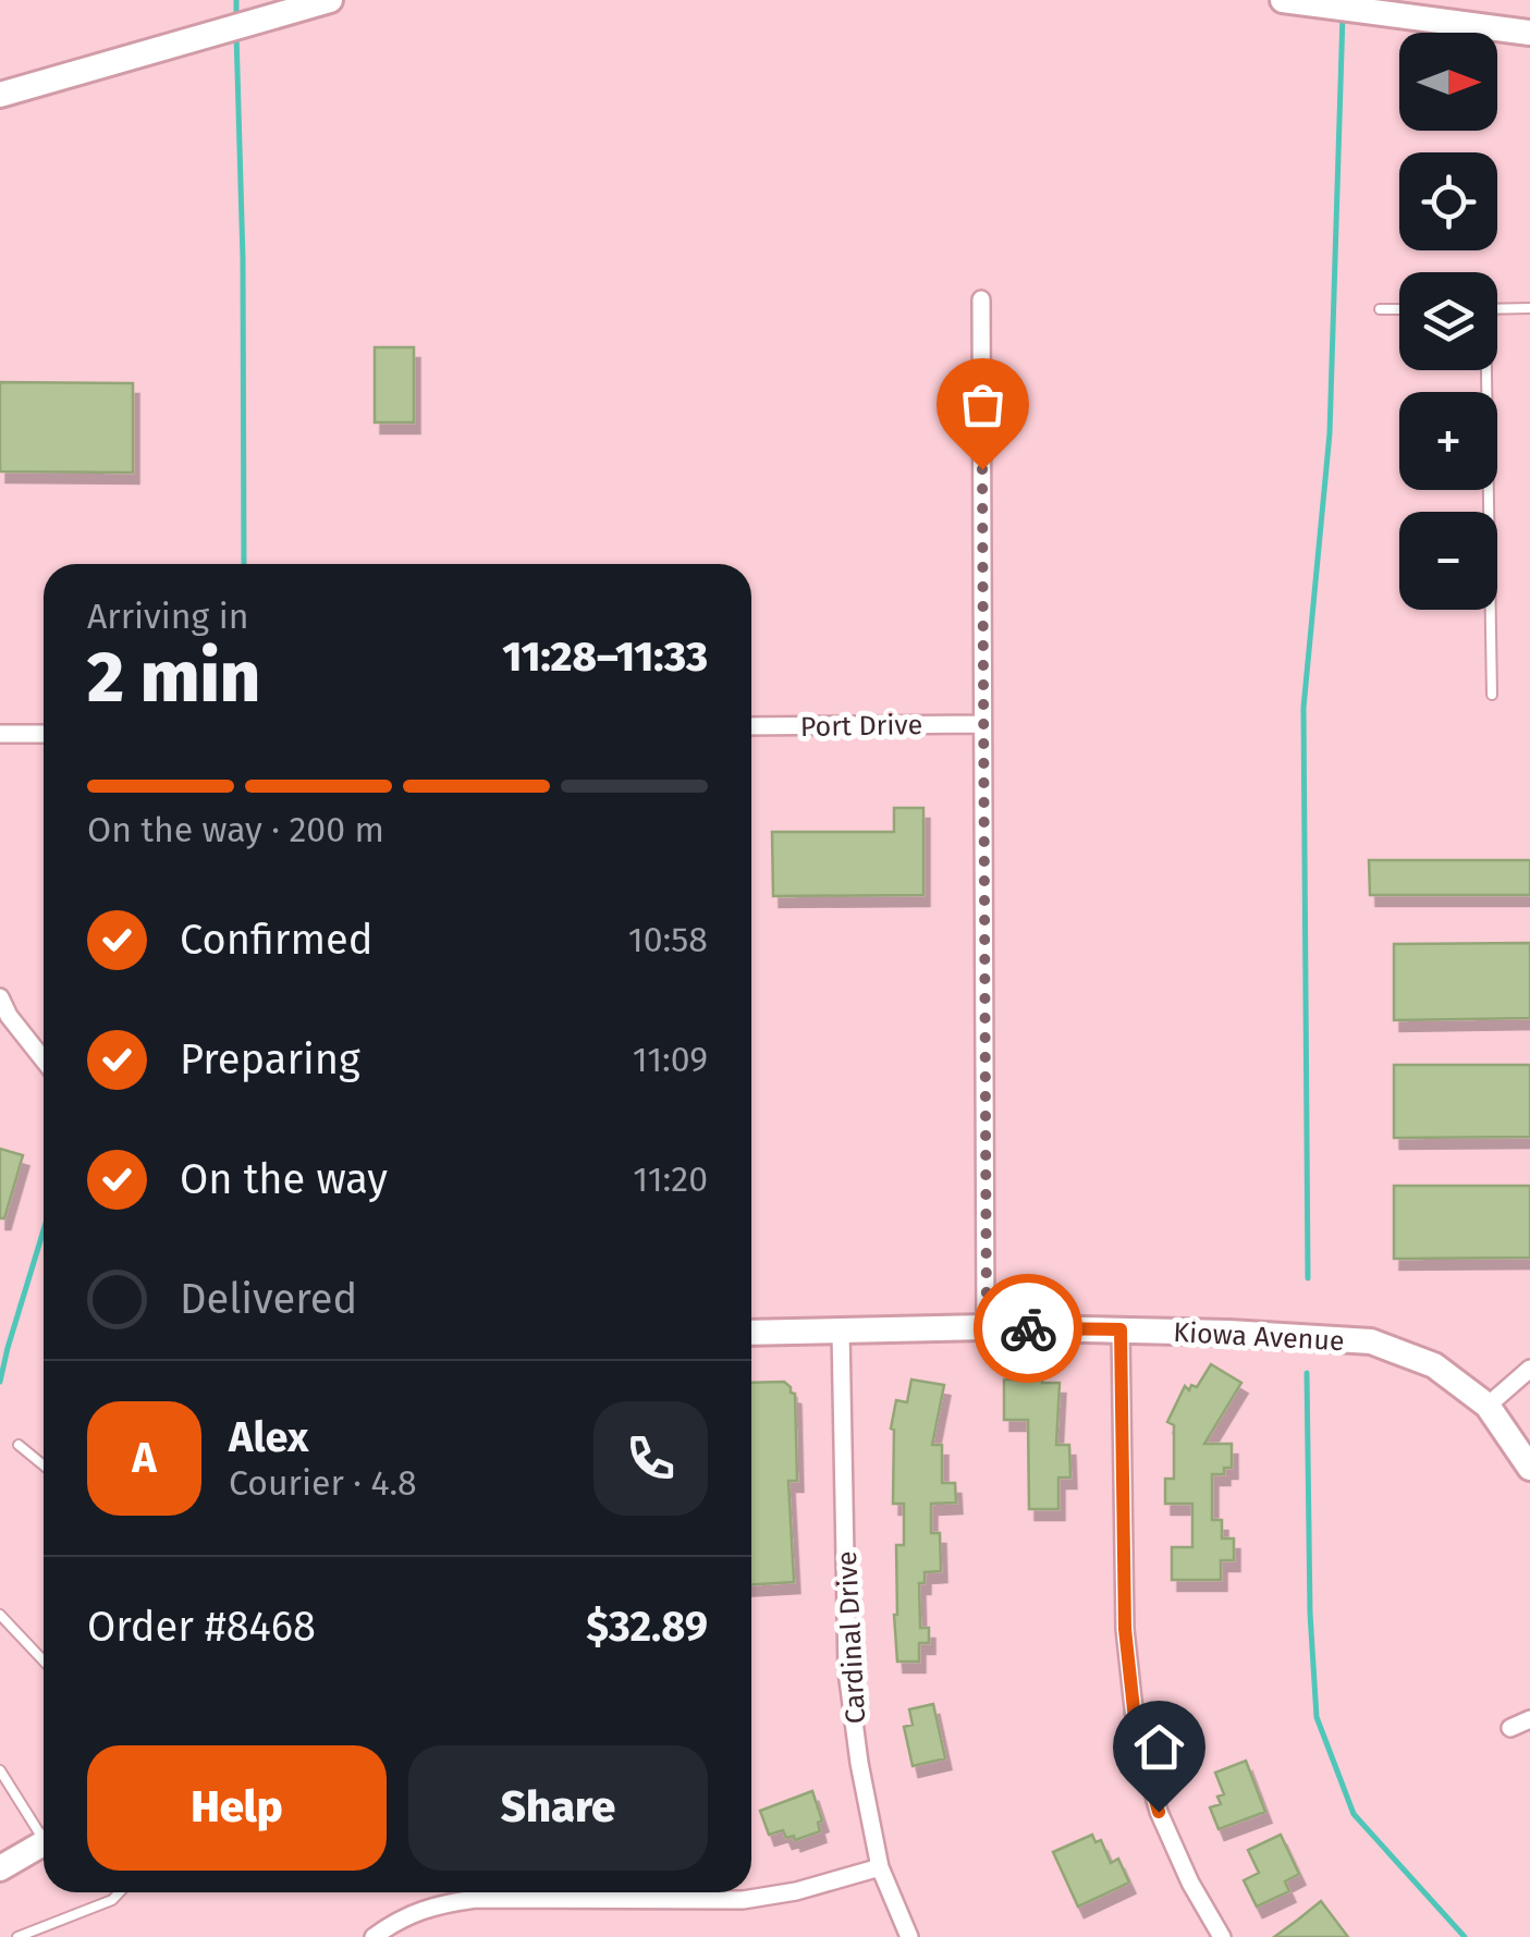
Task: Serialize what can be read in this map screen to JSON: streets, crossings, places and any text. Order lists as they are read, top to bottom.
{
  "streets": {
    "street": ["Port Drive", "Kiowa Avenue", "Cardinal Drive"]
  },
  "crossings": [
    ["Kiowa Avenue", "Cardinal Drive"]
  ],
  "north": "right",
  "page": {
    "map_buttons": ["+", "−"],
    "heading": ["2 min", "Arriving in", "11:28–11:33"],
    "panel": [
      "Alex",
      "Courier · 4.8",
      "Order #8468",
      "$32.89"
    ],
    "bar": "On the way · 200 m",
    "list": [
      ["Confirmed", "10:58"],
      ["Preparing", "11:09"],
      ["On the way", "11:20"],
      "Delivered"
    ],
    "round": "A",
    "buttons": ["Help", "Share"]
  }
}
